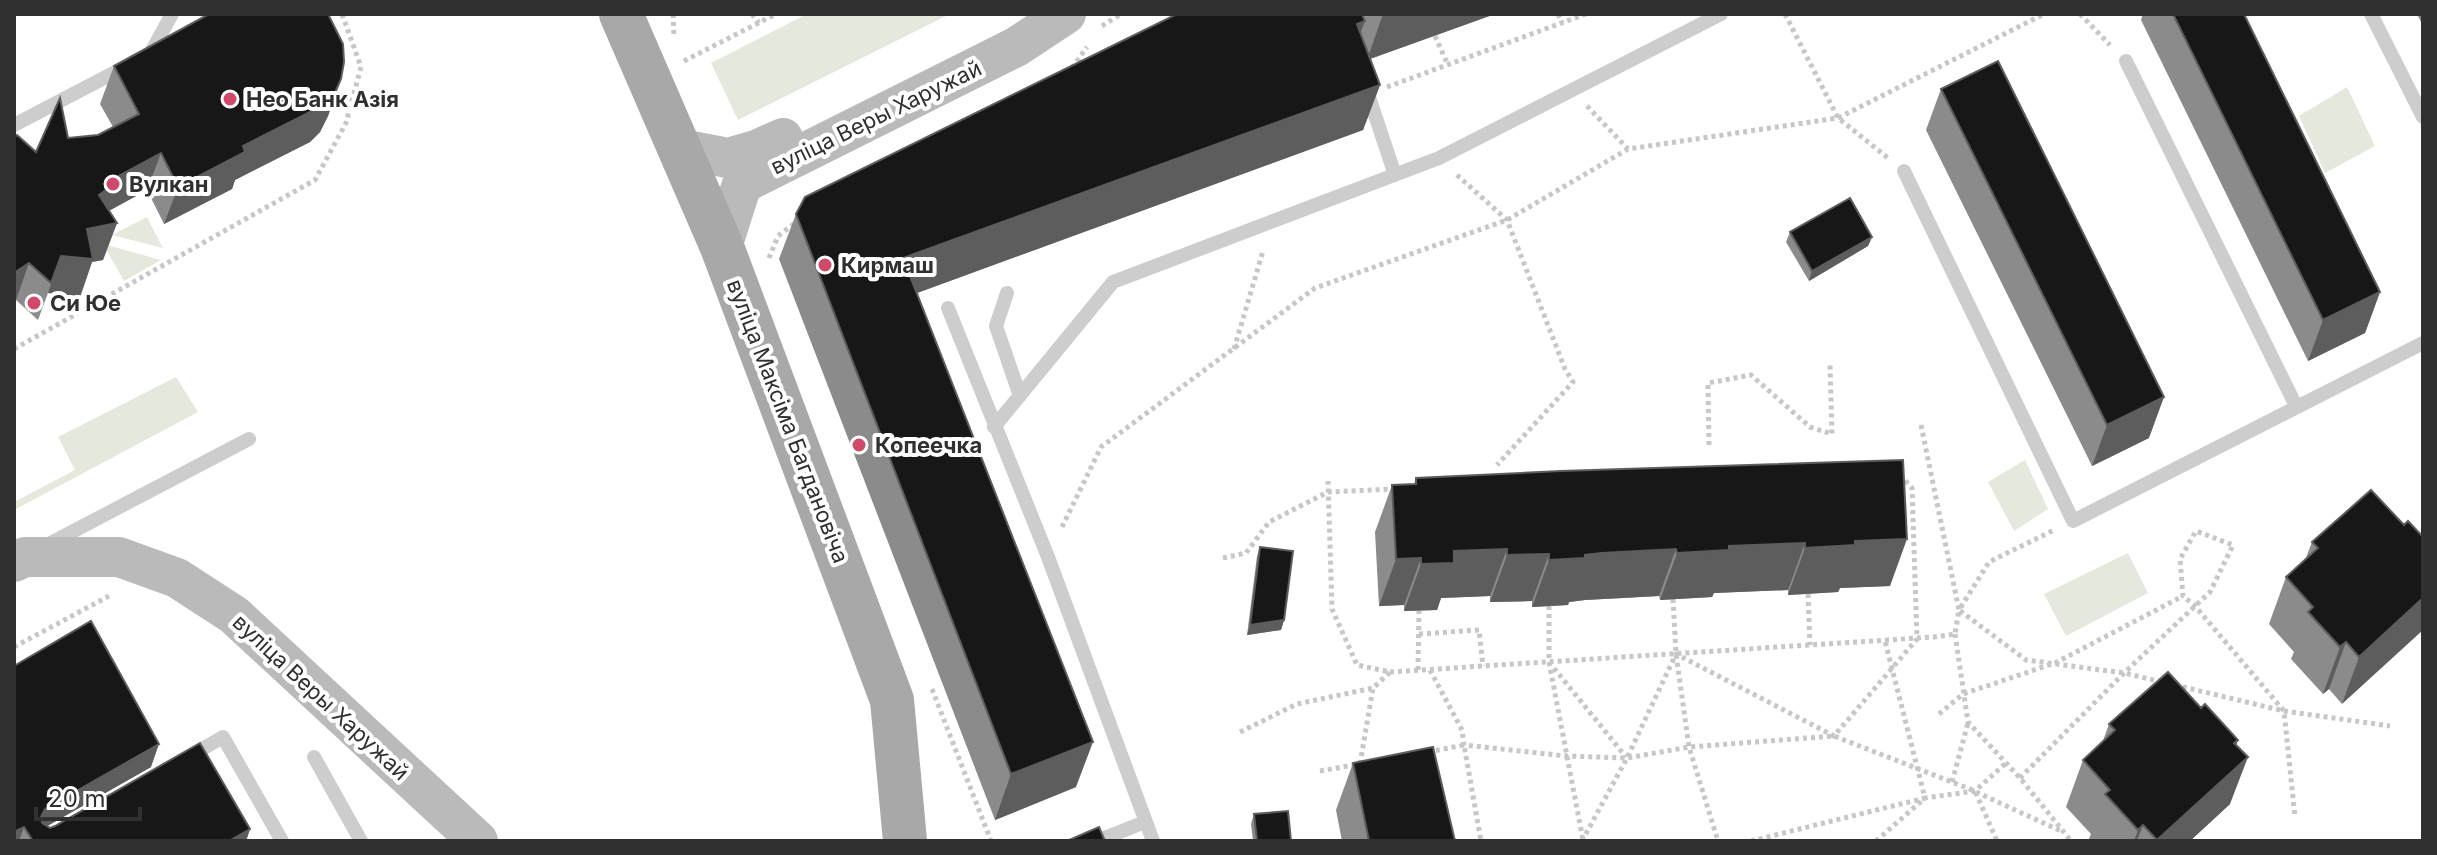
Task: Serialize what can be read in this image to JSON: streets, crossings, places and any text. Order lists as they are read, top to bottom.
{
  "streets": {
    "main road": ["вуліца Веры Харужай", "вуліца Максіма Багдановіча"]
  },
  "crossings": [
    ["вуліца Веры Харужай", "вуліца Максіма Багдановіча"]
  ],
  "places": [
    "Нео Банк Азія",
    "Вулкан",
    "Кирмаш",
    "Cи Юе",
    "Копеечка"
  ],
  "scale_bar": "20 m"
}
